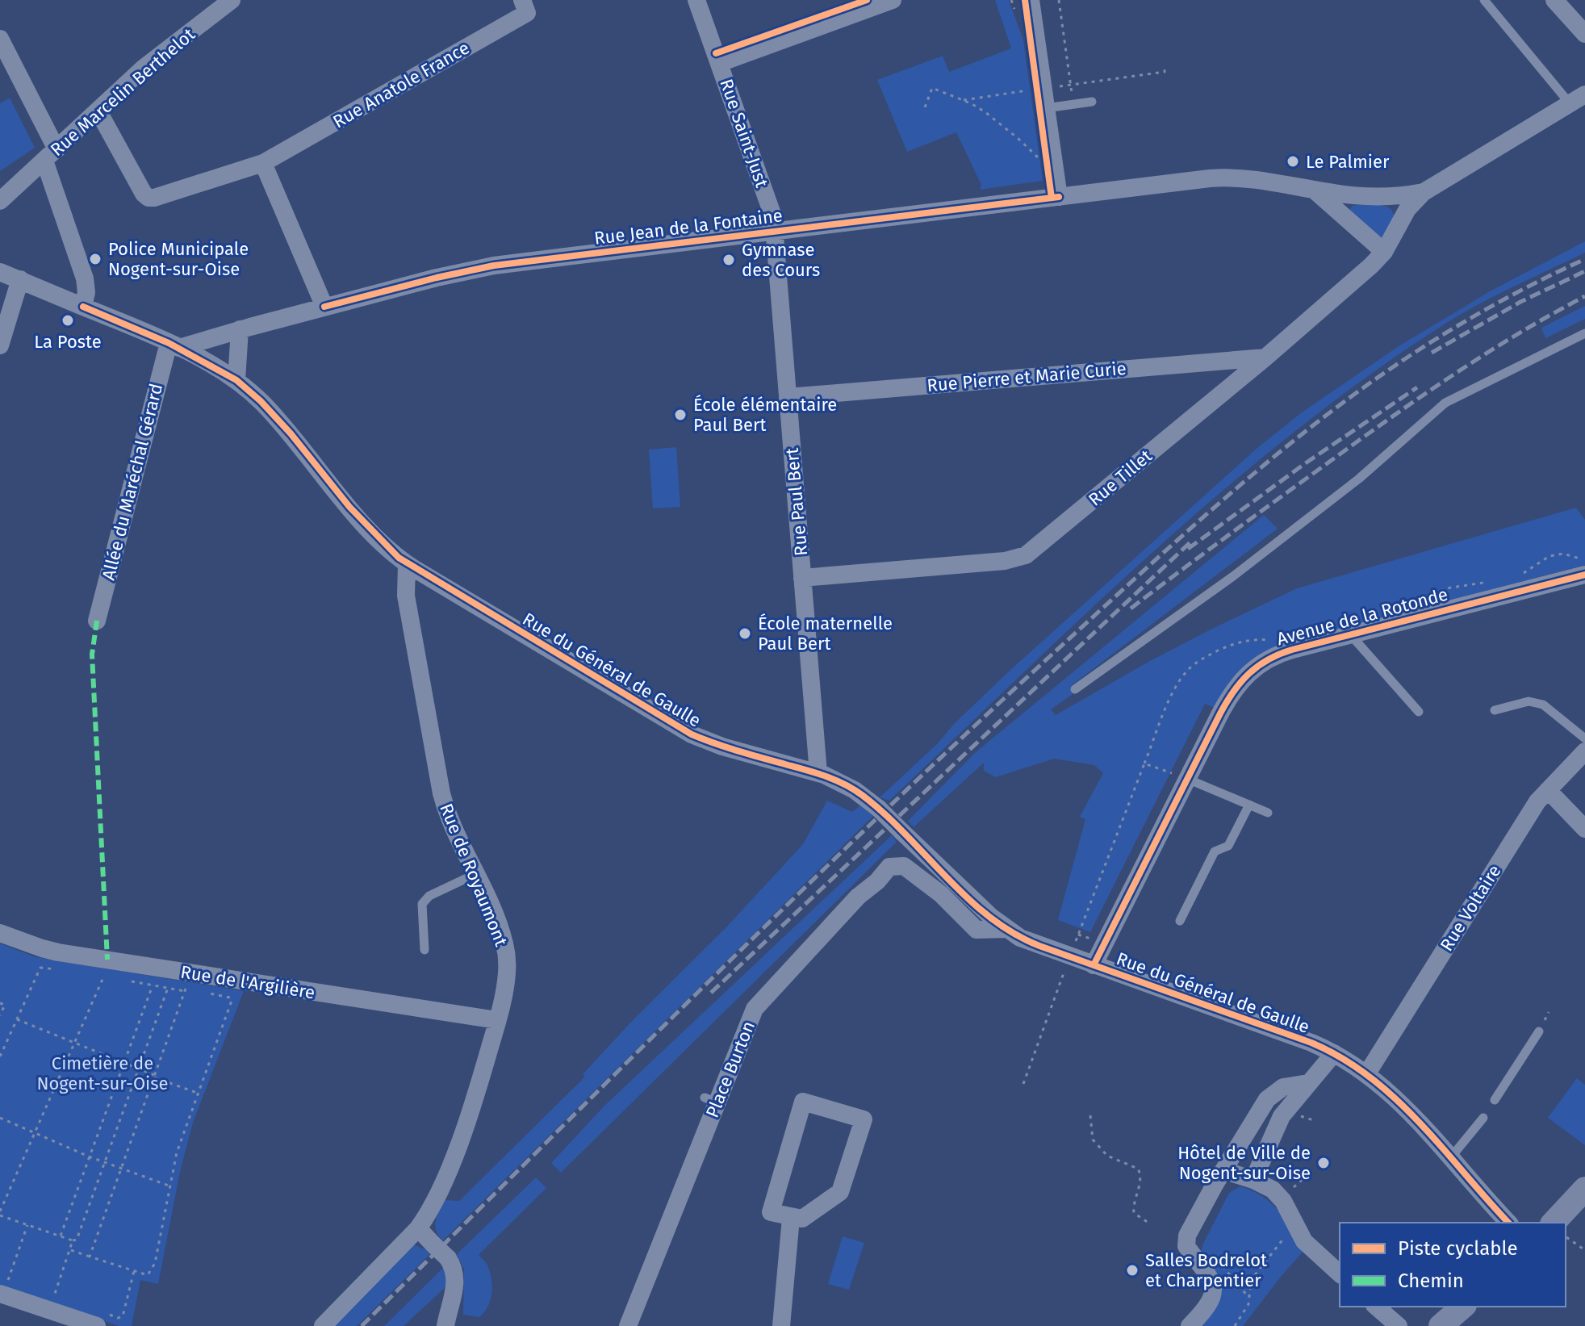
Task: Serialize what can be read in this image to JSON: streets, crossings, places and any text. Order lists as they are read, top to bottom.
{
  "streets": {
    "street": [
      "Rue Anatole France",
      "Rue Marcelin Berthelot",
      "Rue Saint-Just",
      "Rue Jean de la Fontaine",
      "Rue Pierre et Marie Curie",
      "Rue Tillet",
      "Allée du Maréchal Gérard",
      "Rue Paul Bert",
      "Avenue de la Rotonde",
      "Rue du Général de Gaulle",
      "Rue de Royaumont",
      "Rue Voltaire",
      "Rue de l'Argilière",
      "Place Burton"
    ]
  },
  "crossings": [
    ["Rue Saint-Just", "Rue Jean de la Fontaine"],
    ["Rue Saint-Just", "Rue Paul Bert"],
    ["Rue Jean de la Fontaine", "Allée du Maréchal Gérard"],
    ["Rue Jean de la Fontaine", "Rue Paul Bert"],
    ["Rue Jean de la Fontaine", "Rue du Général de Gaulle"],
    ["Rue Pierre et Marie Curie", "Rue Tillet"],
    ["Rue Pierre et Marie Curie", "Rue Paul Bert"],
    ["Rue Tillet", "Rue Paul Bert"],
    ["Allée du Maréchal Gérard", "Rue du Général de Gaulle"],
    ["Rue Paul Bert", "Rue du Général de Gaulle"],
    ["Avenue de la Rotonde", "Rue du Général de Gaulle"],
    ["Rue du Général de Gaulle", "Rue de Royaumont"],
    ["Rue du Général de Gaulle", "Rue Voltaire"],
    ["Rue du Général de Gaulle", "Place Burton"],
    ["Rue de Royaumont", "Rue de l'Argilière"]
  ],
  "parks": ["Cimetière de Nogent-sur-Oise"],
  "places": [
    "Le Palmier",
    "Police Municipale Nogent-sur-Oise",
    "Gymnase des Cours",
    "La Poste",
    "École élémentaire Paul Bert",
    "École maternelle Paul Bert",
    "Hôtel de Ville de Nogent-sur-Oise",
    "Salles Bodrelot et Charpentier"
  ],
  "legend": ["Piste cyclable", "Chemin"]
}
